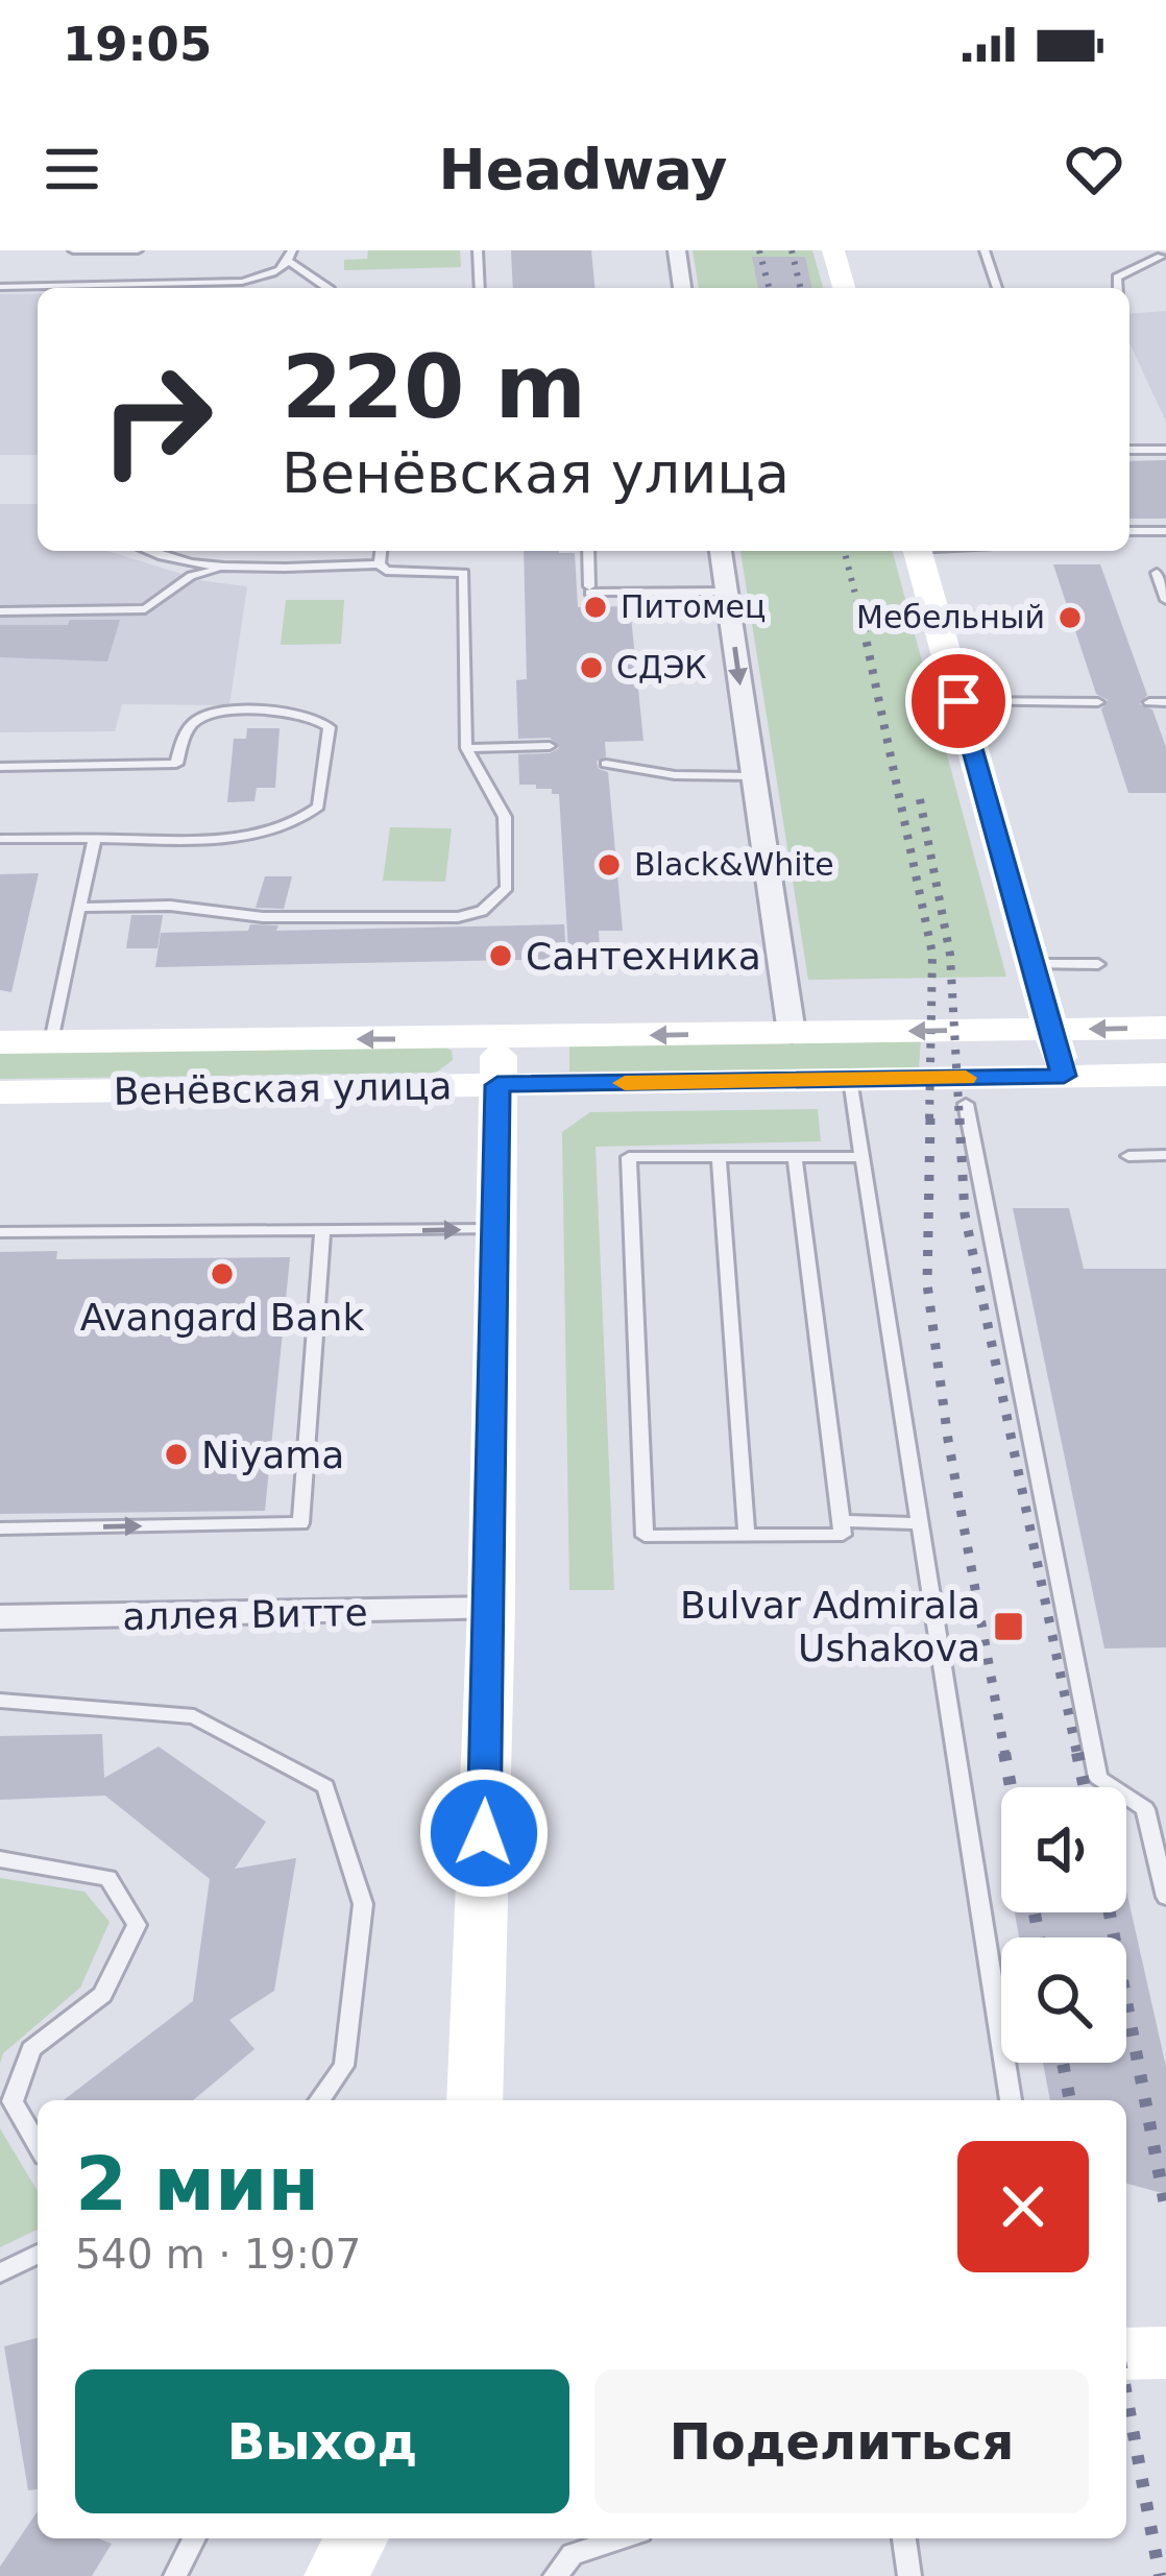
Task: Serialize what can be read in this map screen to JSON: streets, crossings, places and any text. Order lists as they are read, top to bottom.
{
  "streets": {
    "street": ["Венёвская улица", "аллея Витте"]
  },
  "places": {
    "other": [
      "Питомец",
      "Мебельный",
      "СДЭК",
      "Black&White",
      "Сантехника",
      "Avangard Bank",
      "Niyama"
    ],
    "transit": ["Bulvar Admirala Ushakova"]
  },
  "page": {
    "status": "19:05",
    "header": "Headway",
    "turn": ["220 m", "Венёвская улица"],
    "heading": ["2 мин", "540 m · 19:07"],
    "buttons": ["Выход", "Поделиться"]
  }
}
